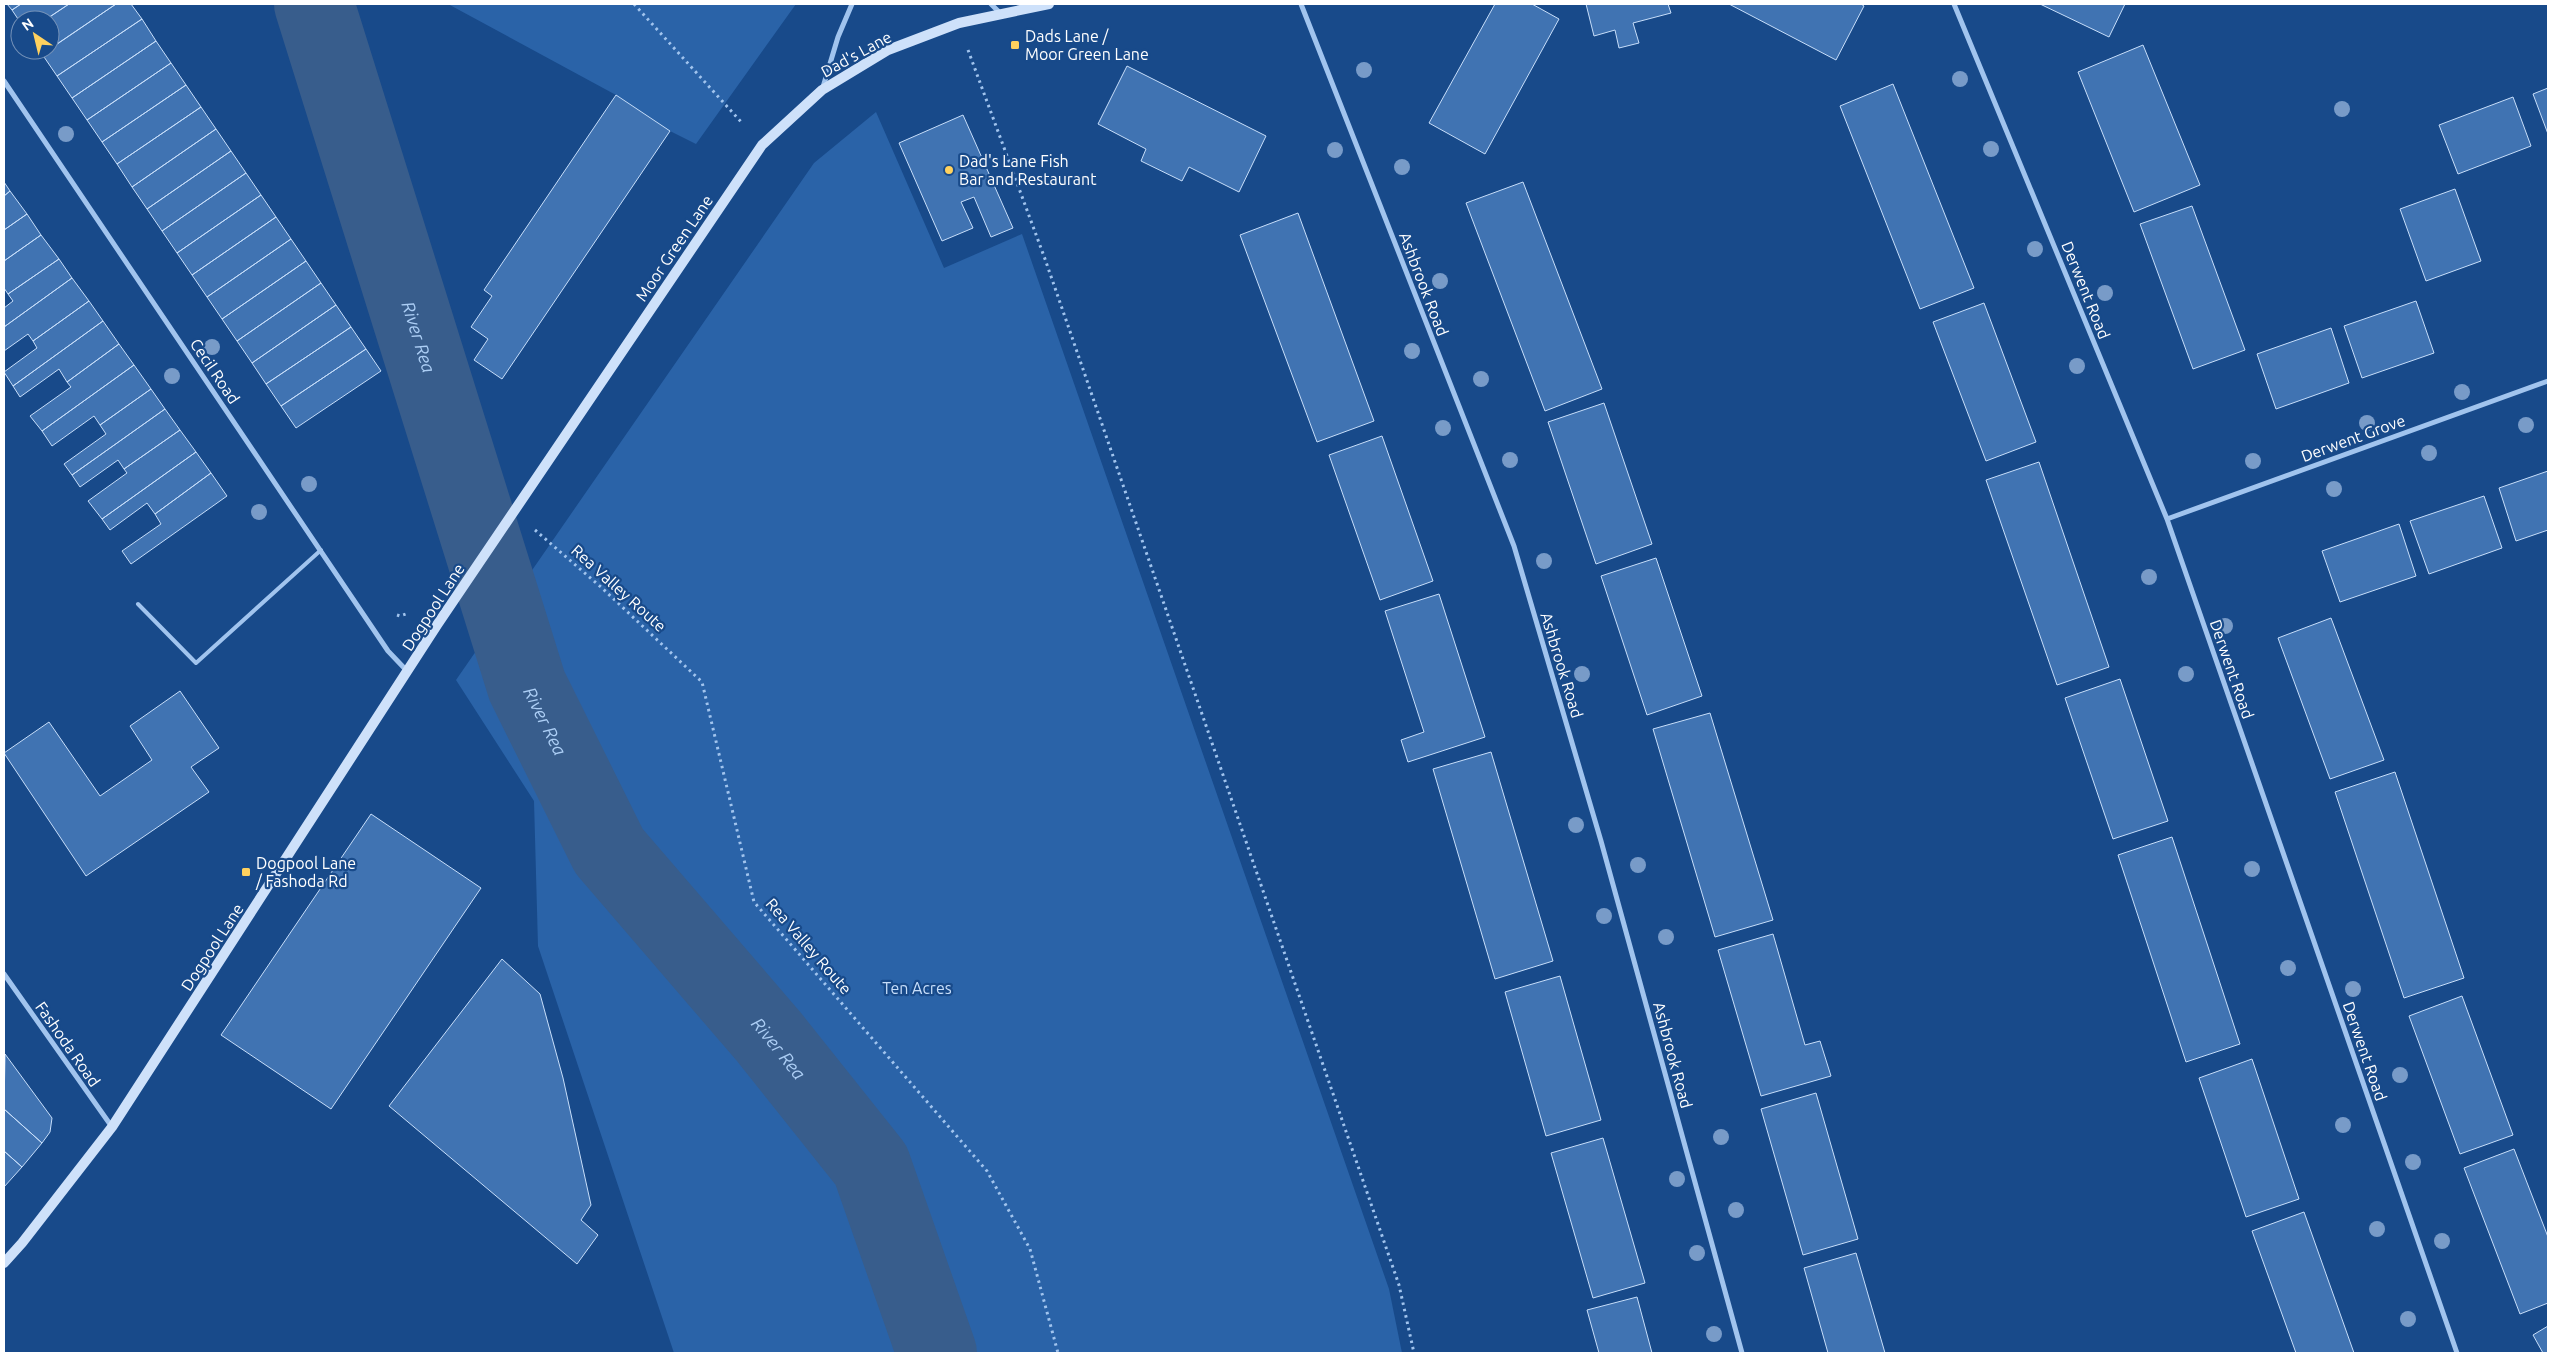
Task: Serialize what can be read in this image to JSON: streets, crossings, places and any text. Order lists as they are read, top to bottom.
{
  "streets": {
    "street": [
      "Dad's Lane",
      "Moor Green Lane",
      "Ashbrook Road",
      "Derwent Road",
      "Cecil Road",
      "Derwent Grove",
      "Dogpool Lane",
      "Fashoda Road"
    ],
    "path": ["Rea Valley Route"]
  },
  "crossings": [
    ["Dad's Lane", "Moor Green Lane"],
    ["Moor Green Lane", "Rea Valley Route"],
    ["Moor Green Lane", "Dogpool Lane"],
    ["Derwent Road", "Derwent Grove"],
    ["Cecil Road", "Dogpool Lane"],
    ["Rea Valley Route", "Dogpool Lane"],
    ["Dogpool Lane", "Fashoda Road"]
  ],
  "water": ["River Rea"],
  "parks": ["Ten Acres"],
  "places": {
    "transit": ["Dads Lane / Moor Green Lane", "Dogpool Lane / Fashoda Rd"],
    "other": ["Dad's Lane Fish Bar and Restaurant"]
  },
  "north": "top left"
}
